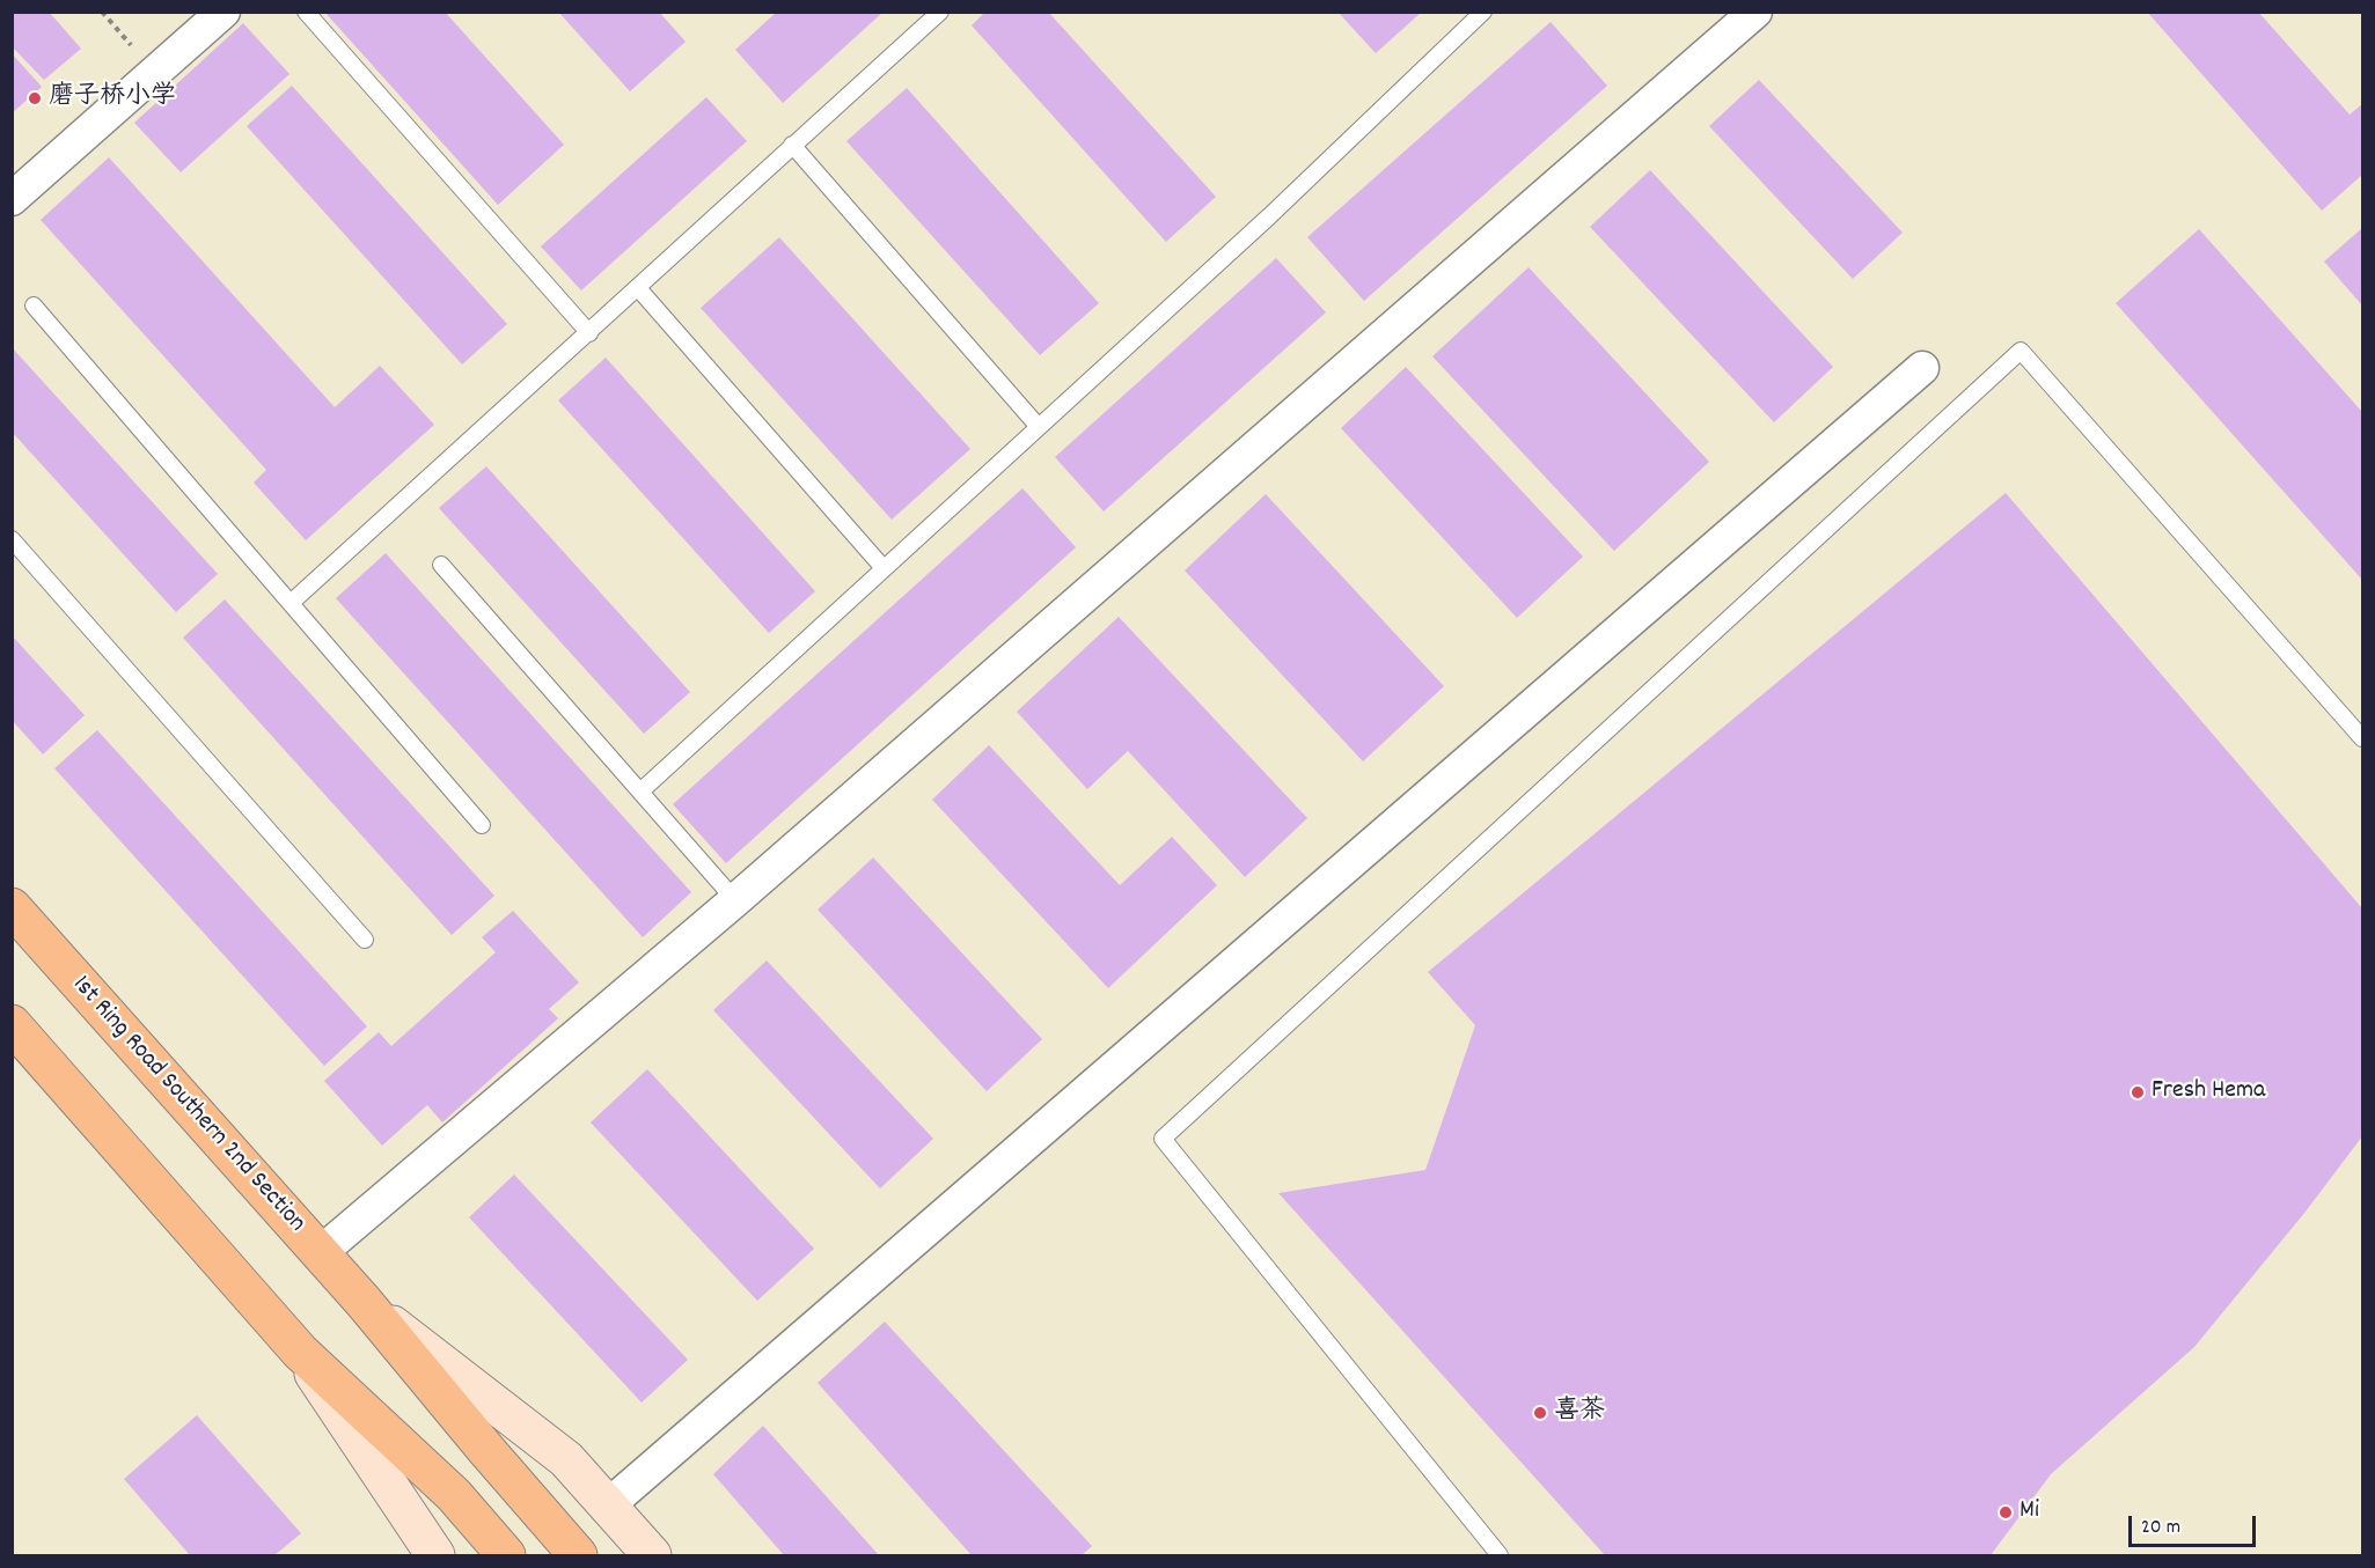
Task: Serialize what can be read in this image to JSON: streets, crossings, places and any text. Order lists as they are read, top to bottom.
{
  "streets": {
    "main road": ["1st Ring Road Southern 2nd Section"]
  },
  "places": [
    "磨子桥小学",
    "Fresh Hema",
    "喜茶",
    "Mi"
  ],
  "scale_bar": "20 m"
}
